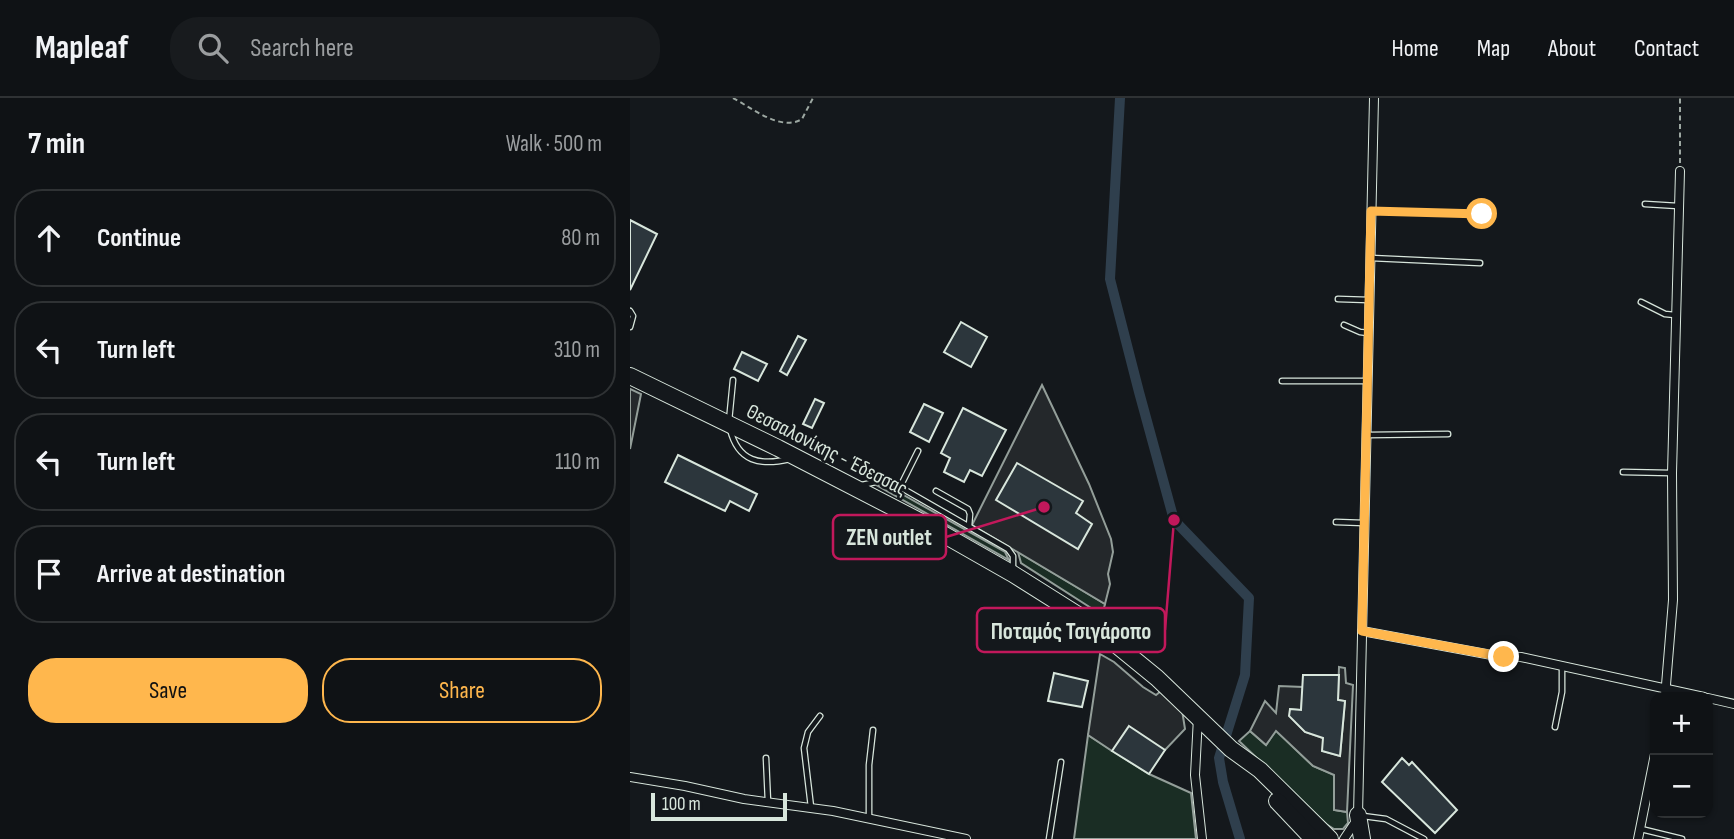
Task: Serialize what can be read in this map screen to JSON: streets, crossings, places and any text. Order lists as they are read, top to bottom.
{
  "streets": {
    "highway": ["Θεσσαλονίκης - Έδεσσας"]
  },
  "places": ["ZEN outlet", "Ποταμός Τσιγάροπο"],
  "scale_bar": "100 m",
  "page": {
    "header": "Mapleaf",
    "search": "Search here",
    "nav": [
      "Home",
      "Map",
      "About",
      "Contact"
    ],
    "heading": ["7 min", "Walk · 500 m"],
    "list": [
      ["Continue", "80 m"],
      ["Turn left", "310 m"],
      ["Turn left", "110 m"],
      "Arrive at destination"
    ],
    "buttons": ["Save", "Share"],
    "map_buttons": ["+", "−"],
    "scale": "100 m"
  }
}
